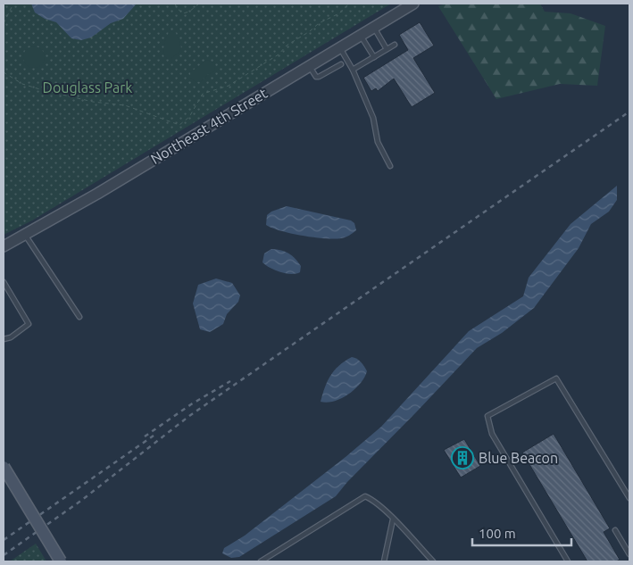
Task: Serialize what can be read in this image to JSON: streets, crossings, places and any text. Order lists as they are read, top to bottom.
{
  "streets": {
    "street": ["Northeast 4th Street"]
  },
  "parks": ["Douglass Park"],
  "places": {
    "building": ["Blue Beacon"]
  },
  "scale_bar": "100 m"
}
